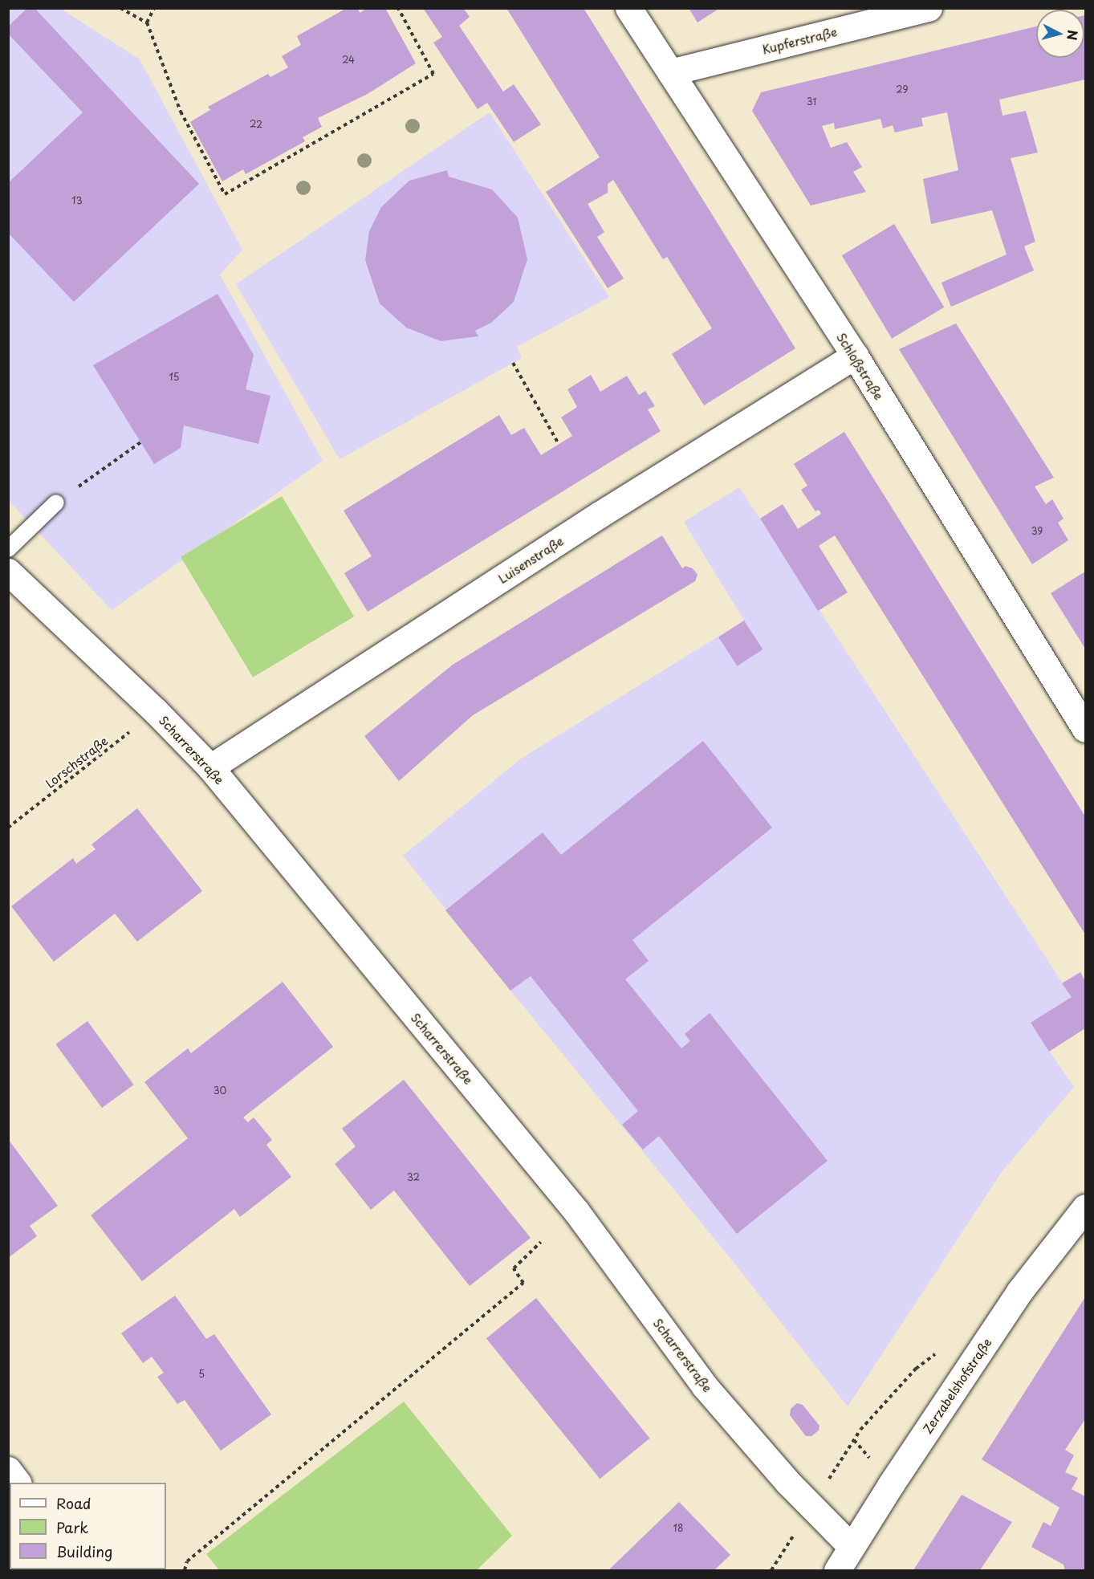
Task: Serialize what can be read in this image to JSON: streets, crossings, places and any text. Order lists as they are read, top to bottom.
{
  "streets": {
    "street": [
      "Kupferstraße",
      "Schloßstraße",
      "Luisenstraße",
      "Scharrerstraße",
      "Zerzabelshofstraße"
    ],
    "path": ["Lorschstraße"]
  },
  "crossings": [
    ["Kupferstraße", "Schloßstraße"],
    ["Schloßstraße", "Luisenstraße"],
    ["Luisenstraße", "Scharrerstraße"],
    ["Scharrerstraße", "Lorschstraße"],
    ["Scharrerstraße", "Zerzabelshofstraße"]
  ],
  "house_numbers": [
    "24",
    "29",
    "31",
    "22",
    "13",
    "15",
    "39",
    "30",
    "32",
    "5",
    "18"
  ],
  "legend": ["Road", "Park", "Building"],
  "north": "right"
}
